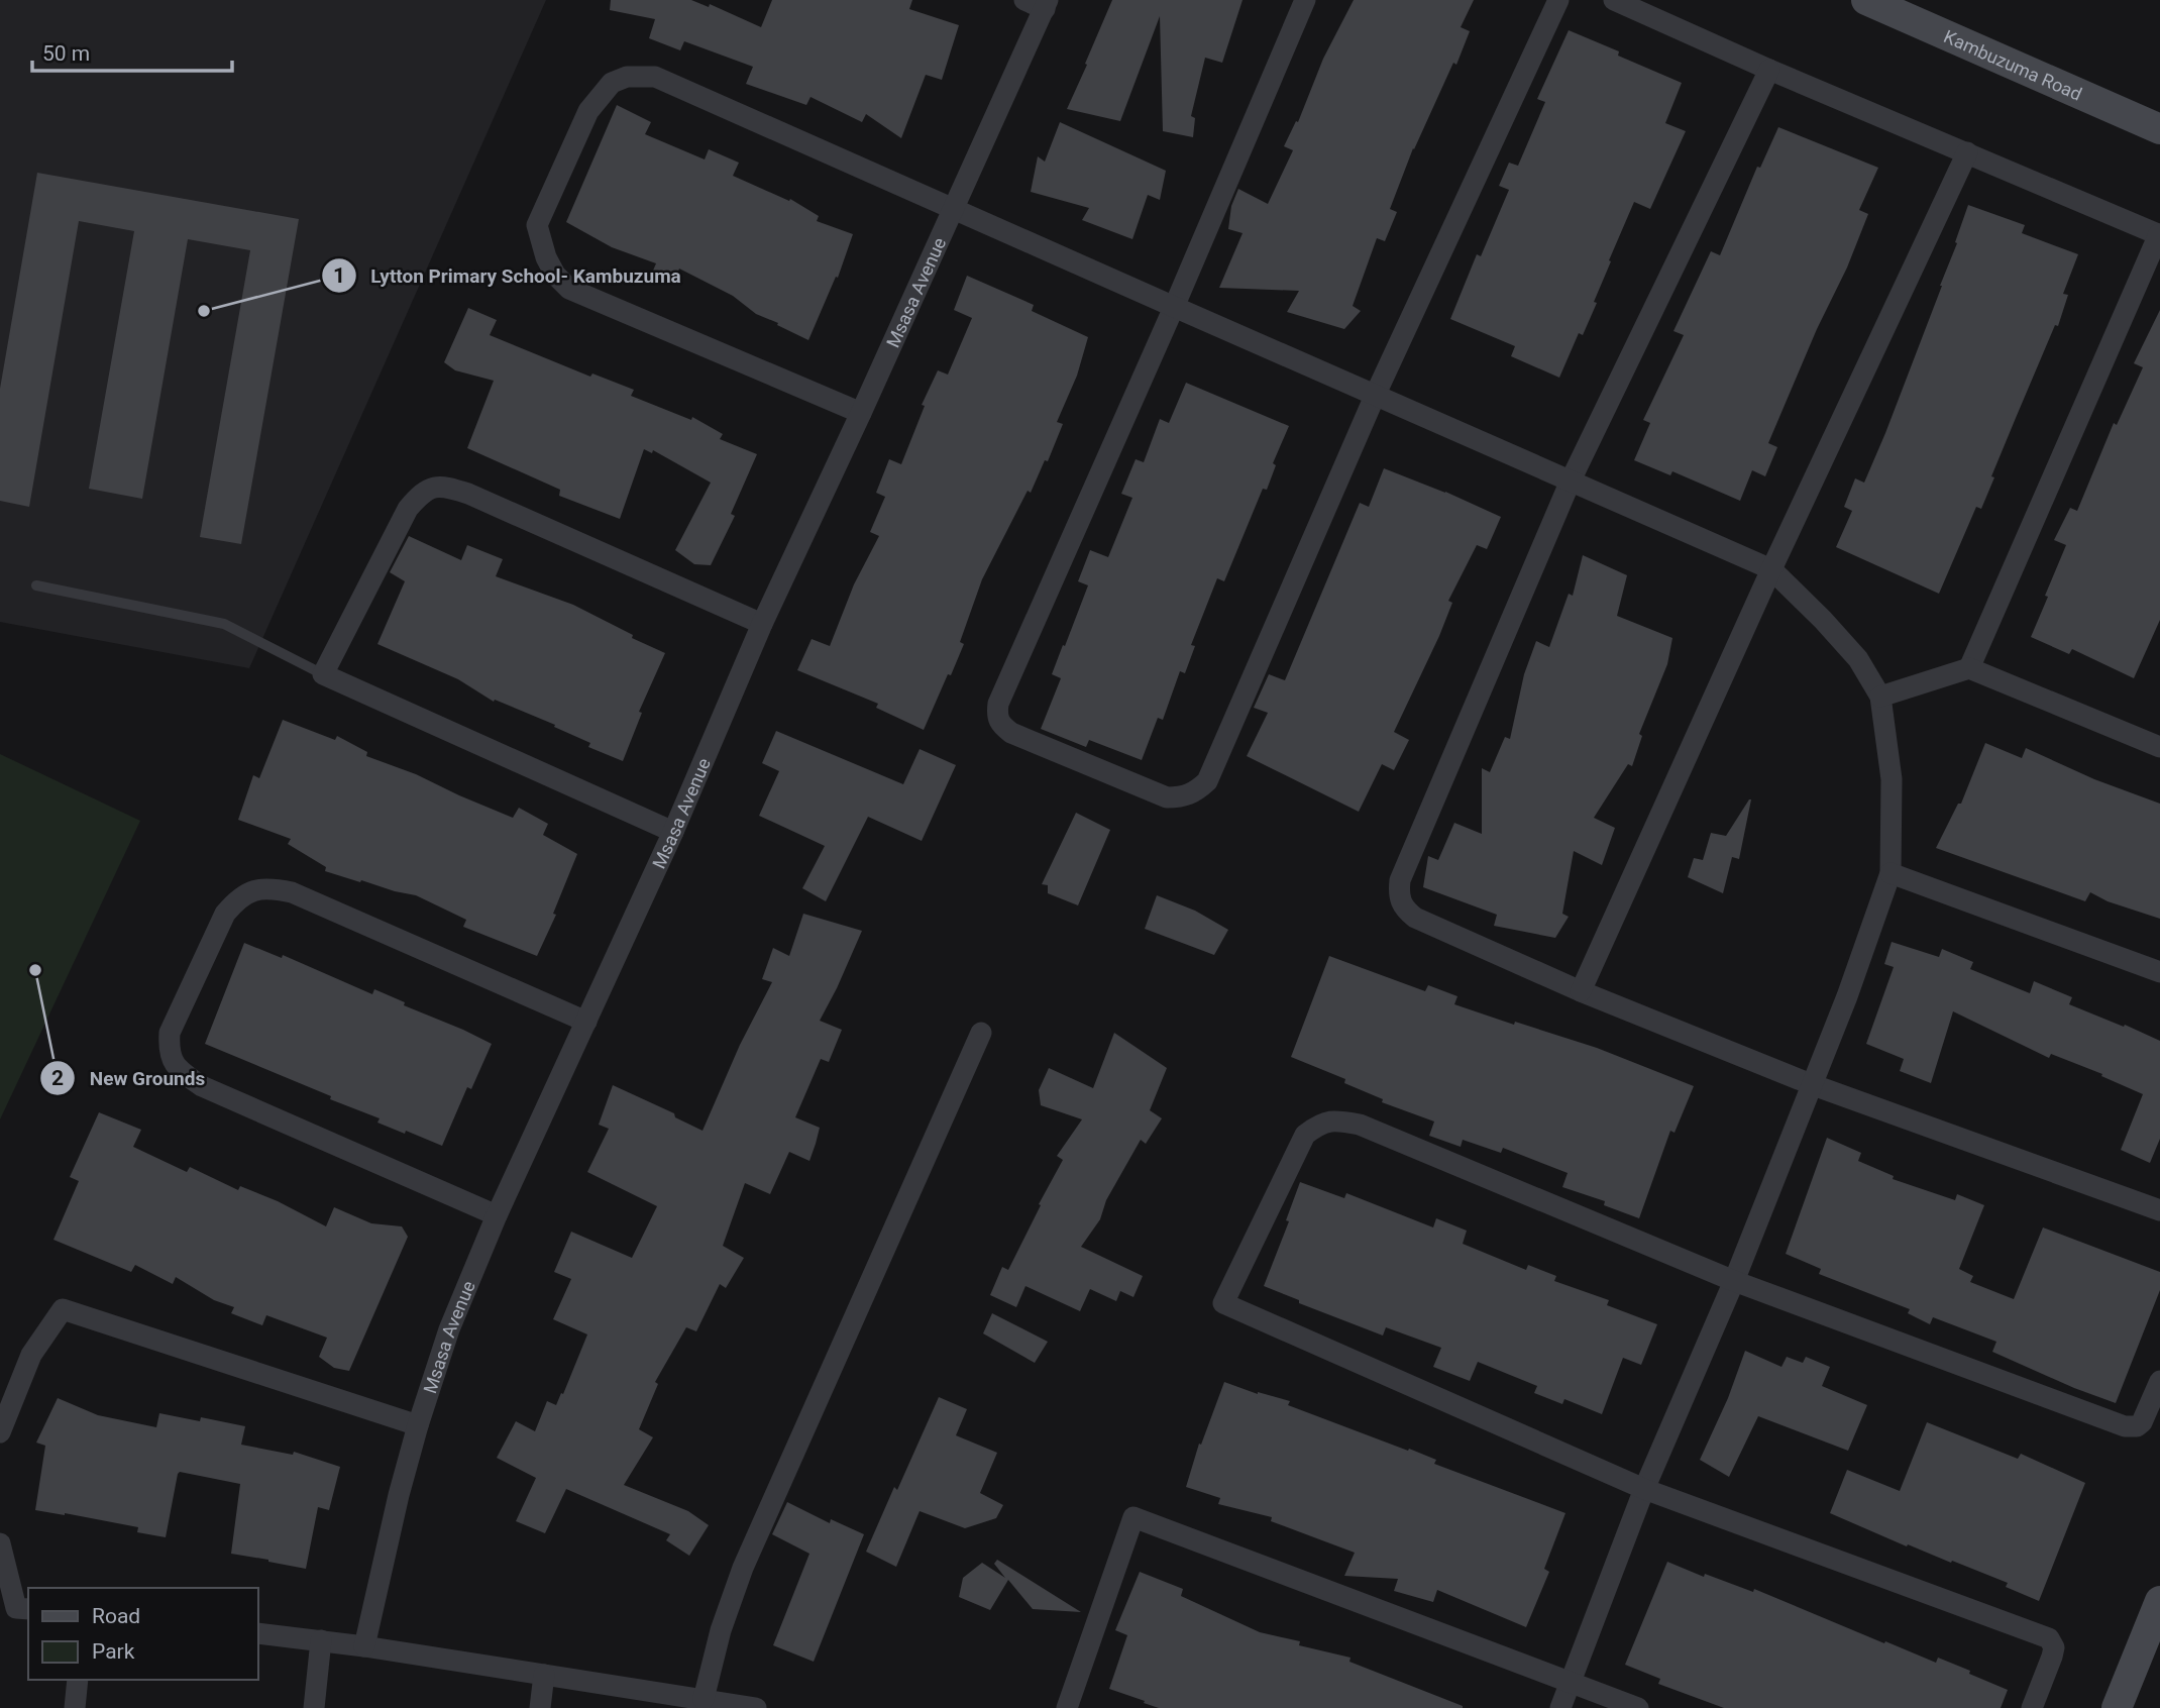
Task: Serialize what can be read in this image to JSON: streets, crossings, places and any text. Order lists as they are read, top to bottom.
{
  "streets": {
    "main road": ["Kambuzuma Road"],
    "street": ["Msasa Avenue"]
  },
  "places": ["Lytton Primary School- Kambuzuma", "New Grounds"],
  "legend": ["Road", "Park"],
  "scale_bar": "50 m"
}
